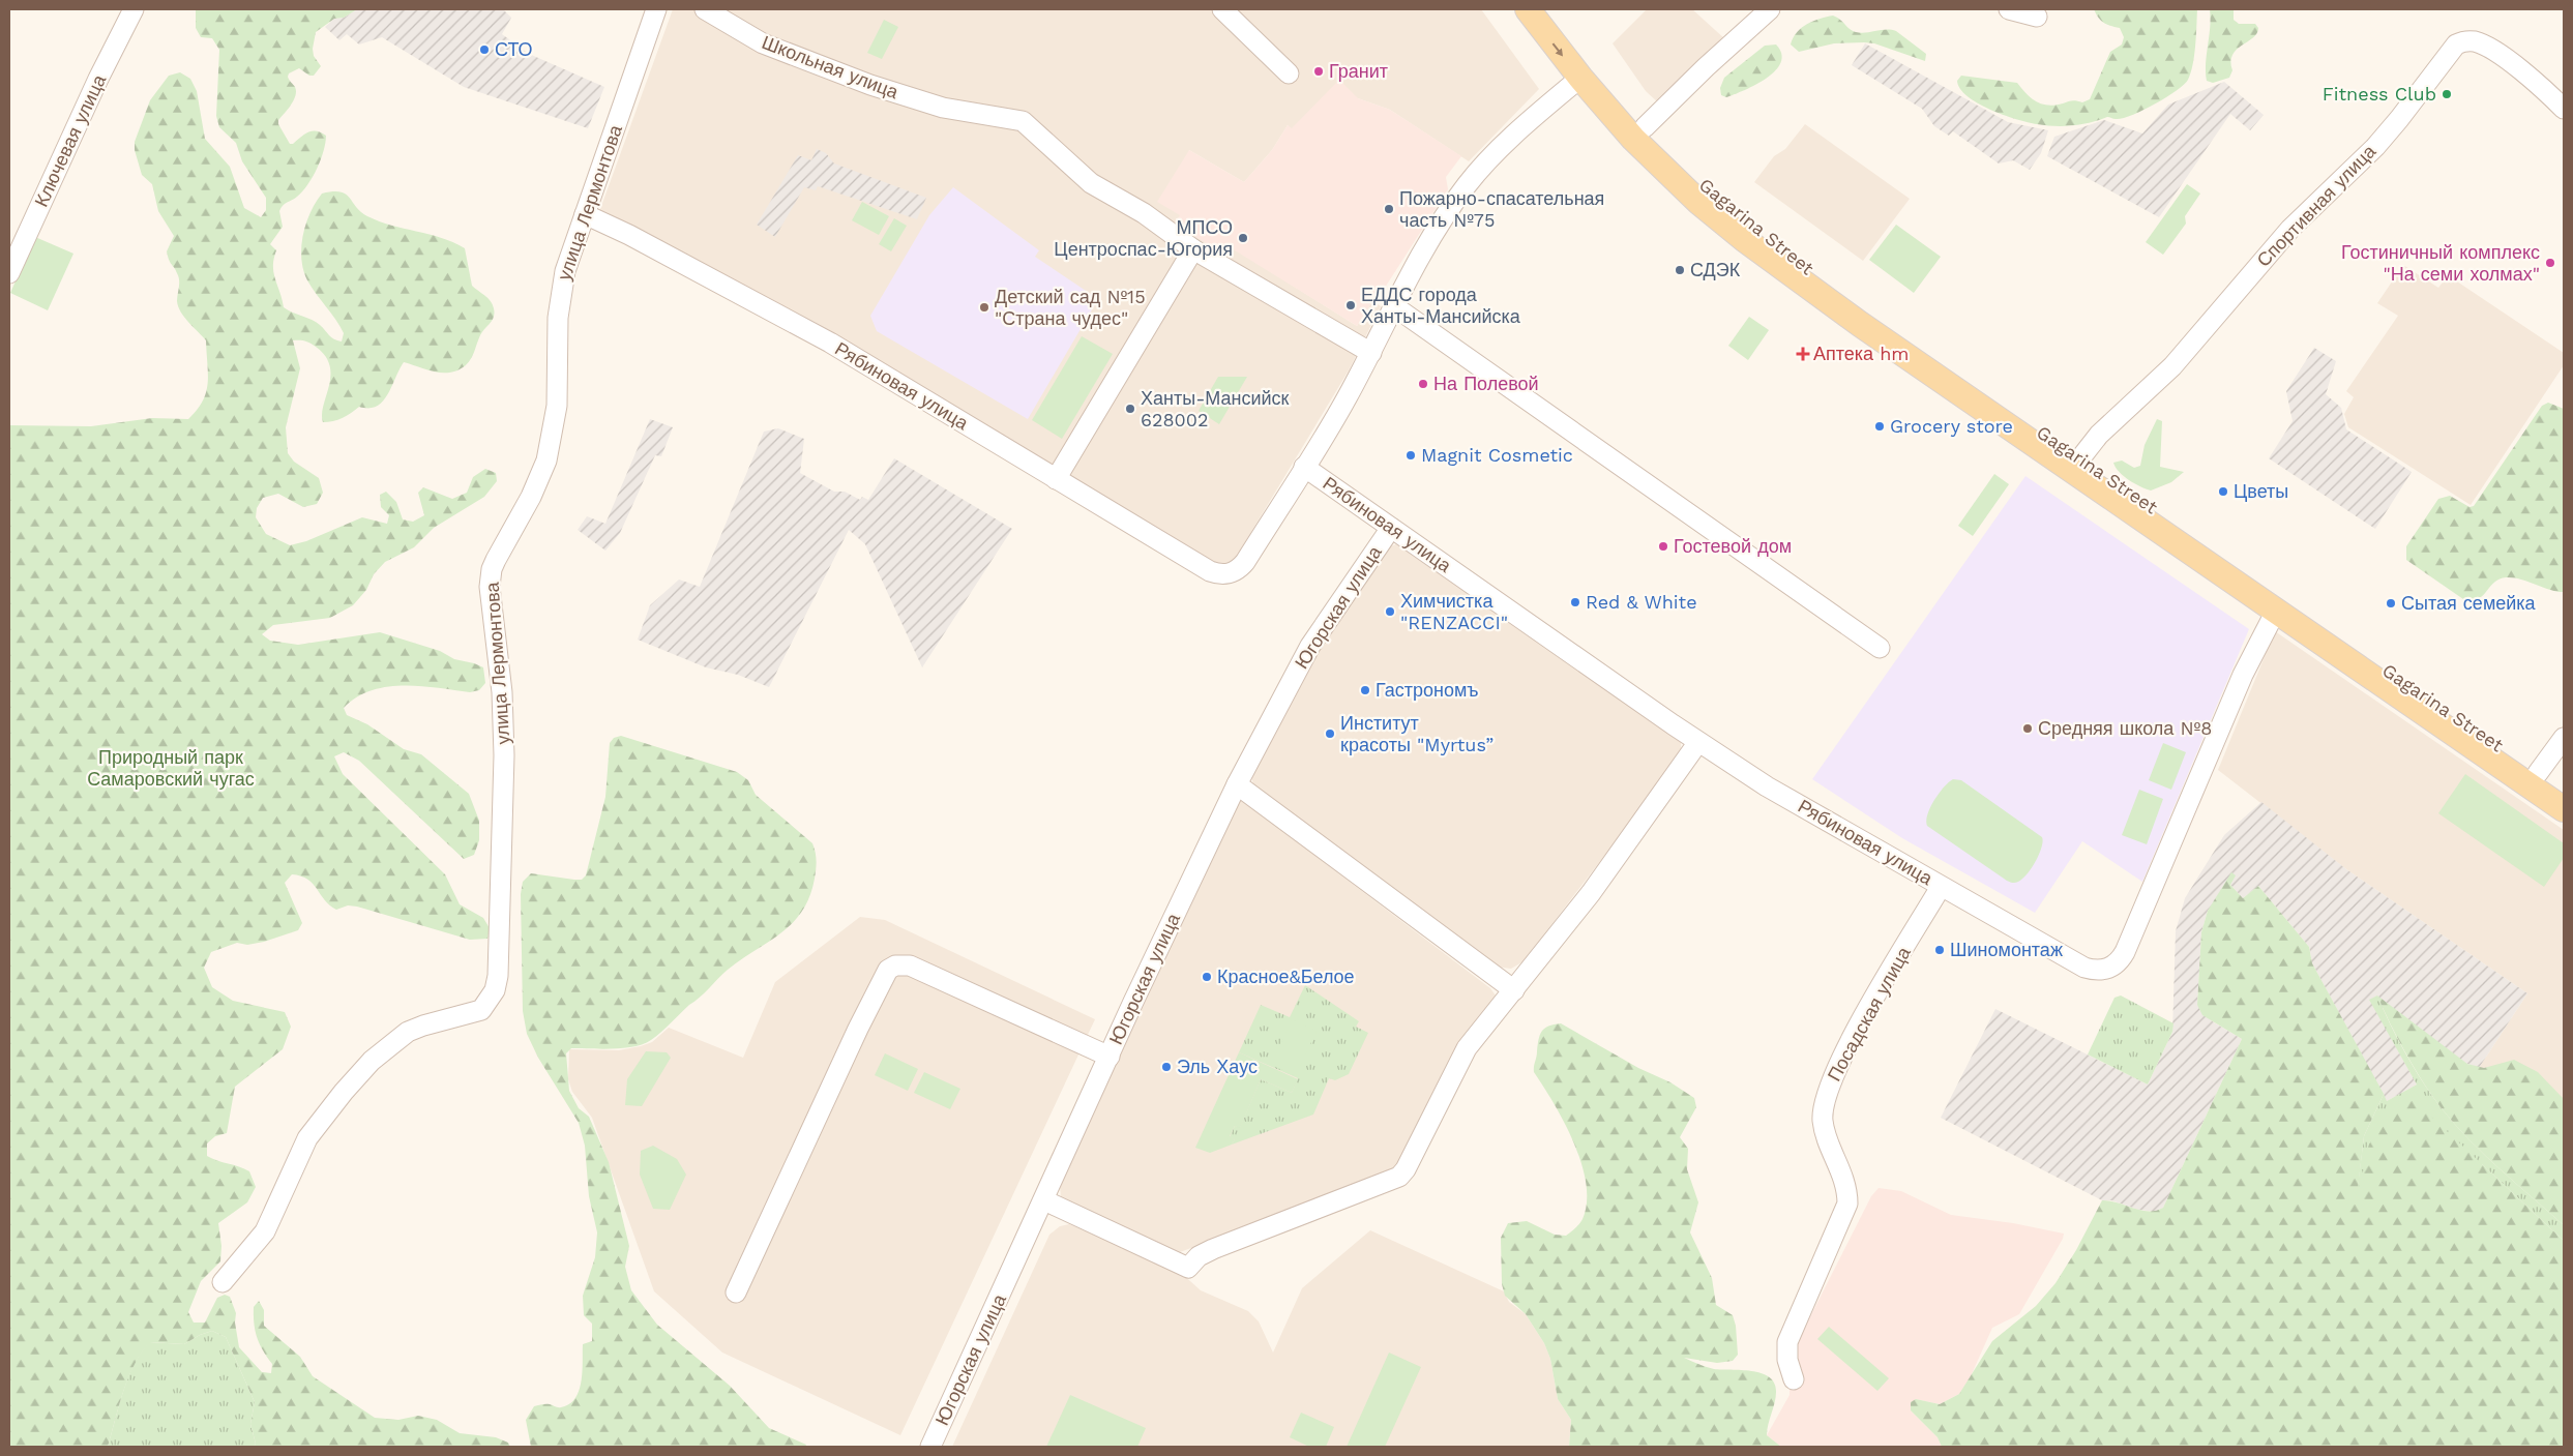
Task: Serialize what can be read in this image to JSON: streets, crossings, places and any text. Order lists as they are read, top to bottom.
{
  "streets": {
    "main road": ["Gagarina Street"],
    "street": [
      "Школьная улица",
      "Ключевая улица",
      "улица Лермонтова",
      "Спортивная улица",
      "Рябиновая улица",
      "Югорская улица",
      "Посадская улица"
    ]
  },
  "crossings": [
    ["улица Лермонтова", "Рябиновая улица"],
    ["Спортивная улица", "Gagarina Street"],
    ["Gagarina Street", "Рябиновая улица"],
    ["Рябиновая улица", "Югорская улица"],
    ["Рябиновая улица", "Посадская улица"]
  ],
  "parks": ["Природный парк Самаровский чугас"],
  "places": {
    "other": [
      "СТО",
      "Гранит",
      "Fitness Club",
      "Пожарно-спасательная часть №75",
      "МПСО Центроспас-Югория",
      "Гостиничный комплекс \"На семи холмах\"",
      "СДЭК",
      "ЕДДС города Ханты-Мансийска",
      "Детский сад №15 \"Страна чудес\"",
      "На Полевой",
      "Ханты-Мансийск 628002",
      "Grocery store",
      "Magnit Cosmetic",
      "Цветы",
      "Гостевой дом",
      "Red & White",
      "Сытая семейка",
      "Химчистка \"RENZACCI\"",
      "Гастрономъ",
      "Средняя школа №8",
      "Институт красоты \"Myrtus”",
      "Шиномонтаж",
      "Красное&Белое",
      "Эль Хаус"
    ],
    "health": ["Аптека hm"]
  }
}
